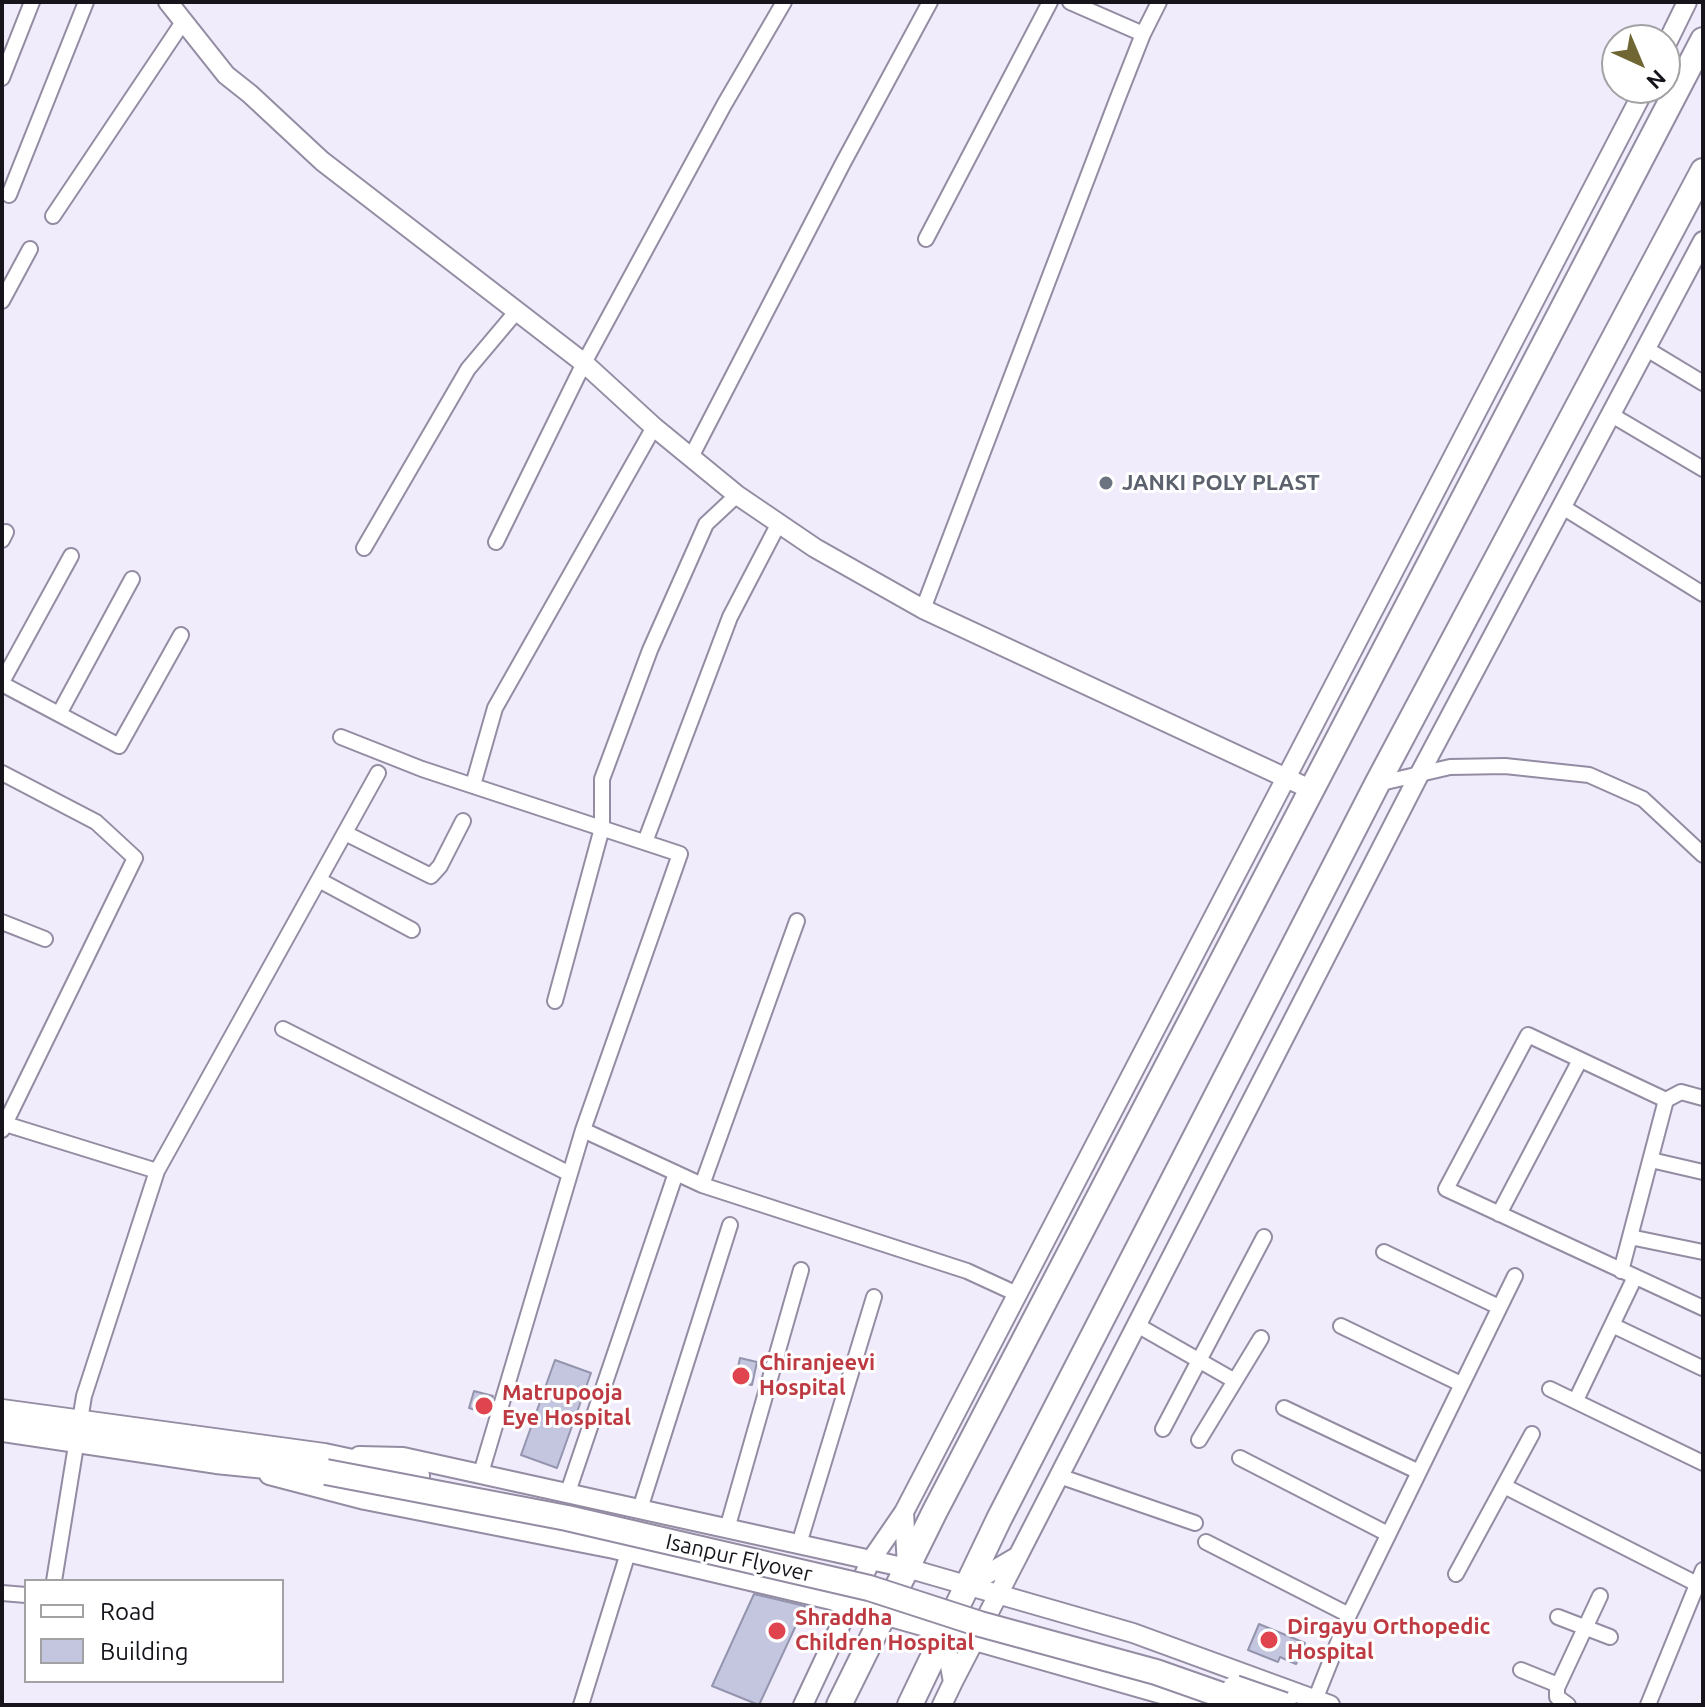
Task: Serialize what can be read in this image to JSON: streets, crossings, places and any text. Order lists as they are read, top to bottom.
{
  "streets": {
    "main road": ["Isanpur Flyover"]
  },
  "places": [
    "JANKI POLY PLAST",
    "Chiranjeevi Hospital",
    "Matrupooja Eye Hospital",
    "Shraddha Children Hospital",
    "Dirgayu Orthopedic Hospital"
  ],
  "legend": ["Road", "Building"],
  "north": "bottom right"
}
